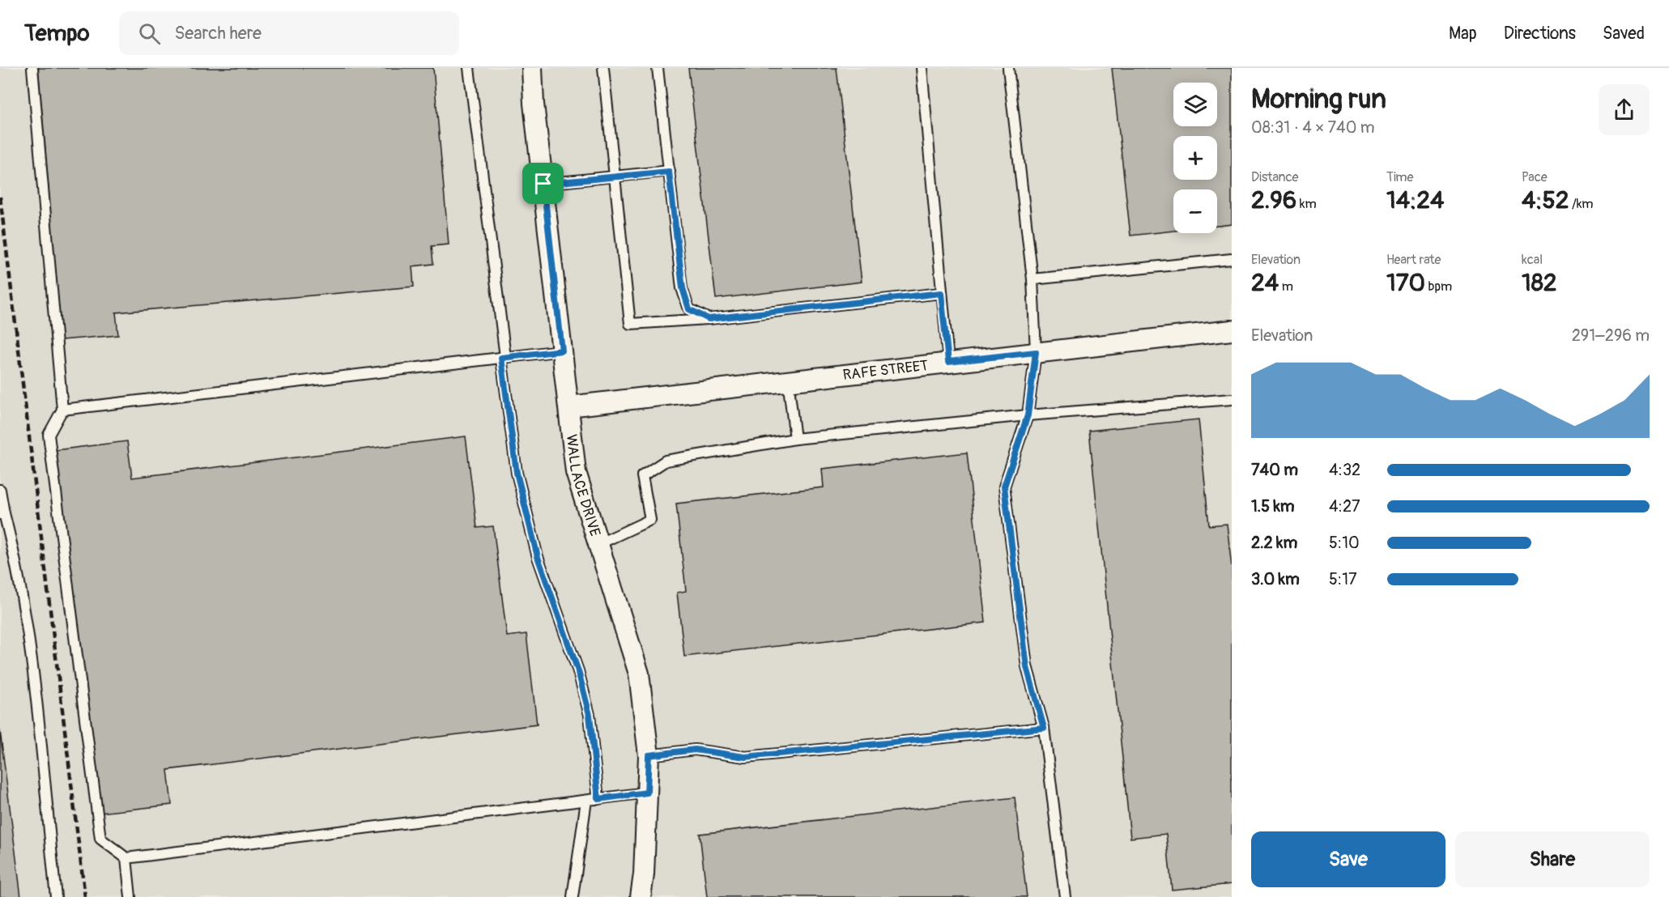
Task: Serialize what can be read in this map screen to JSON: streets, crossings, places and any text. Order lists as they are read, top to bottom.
{
  "streets": {
    "street": ["RAFE STREET", "WALLACE DRIVE"]
  },
  "crossings": [
    ["RAFE STREET", "WALLACE DRIVE"]
  ],
  "page": {
    "header": "Tempo",
    "search": "Search here",
    "nav": ["Map", "Directions", "Saved"],
    "heading": ["Morning run", "08:31 · 4 × 740 m"],
    "map_buttons": ["+", "−"],
    "stats": [
      ["Distance", "2.96 km"],
      ["Time", "14:24"],
      ["Pace", "4:52 /km"],
      ["Elevation", "24 m"],
      ["Heart rate", "170 bpm"],
      ["kcal", "182"]
    ],
    "chart": ["Elevation", "291–296 m"],
    "list": [
      {
        "name": "740 m",
        "note": "4:32"
      },
      {
        "name": "1.5 km",
        "note": "4:27"
      },
      {
        "name": "2.2 km",
        "note": "5:10"
      },
      {
        "name": "3.0 km",
        "note": "5:17"
      }
    ],
    "buttons": ["Save", "Share"]
  }
}
